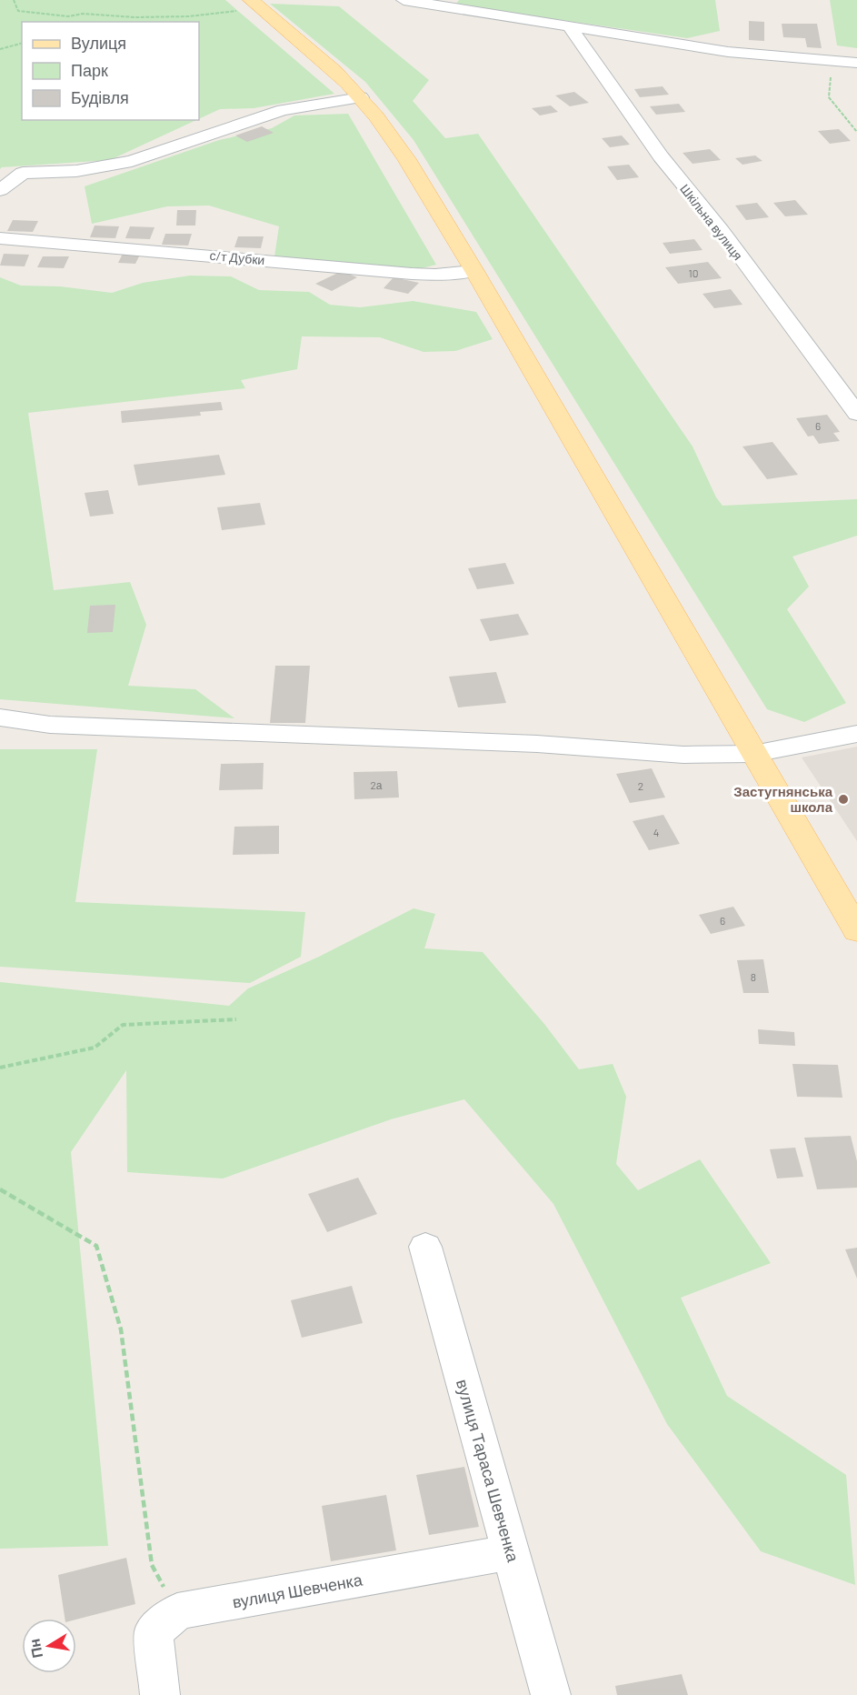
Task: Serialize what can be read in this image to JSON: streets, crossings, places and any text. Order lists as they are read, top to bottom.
{
  "streets": {
    "street": [
      "Шкільна вулиця",
      "с/т Дубки",
      "вулиця Тараса Шевченка",
      "вулиця Шевченка"
    ]
  },
  "crossings": [
    ["вулиця Тараса Шевченка", "вулиця Шевченка"]
  ],
  "places": ["Застугнянська школа"],
  "house_numbers": [
    "10",
    "6",
    "2а",
    "2",
    "4",
    "6",
    "8"
  ],
  "legend": ["Вулиця", "Парк", "Будівля"],
  "north": "left"
}
